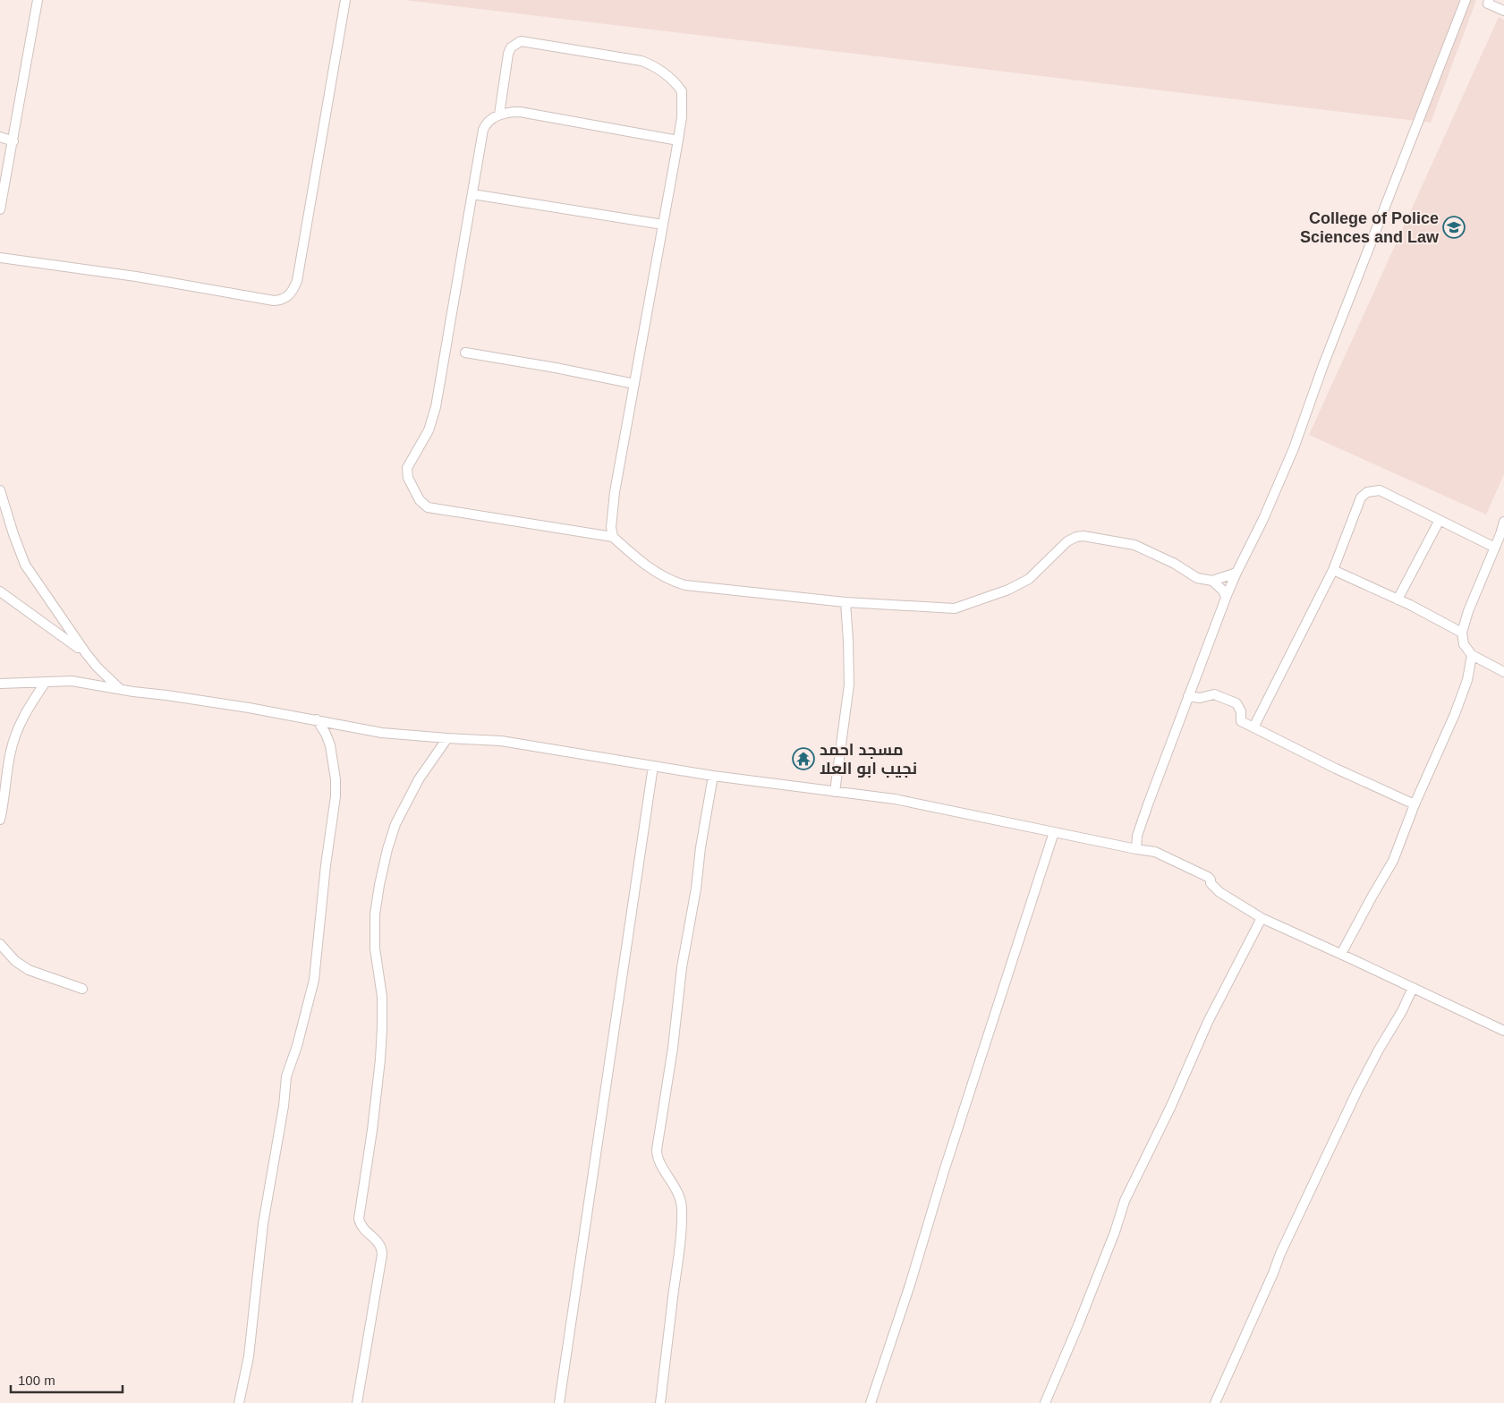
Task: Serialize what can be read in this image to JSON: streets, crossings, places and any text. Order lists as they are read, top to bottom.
{
  "places": {
    "school or university": ["College of Police Sciences and Law"],
    "temple": ["مسجد احمد نجيب ابو العلا"]
  },
  "scale_bar": "100 m"
}
